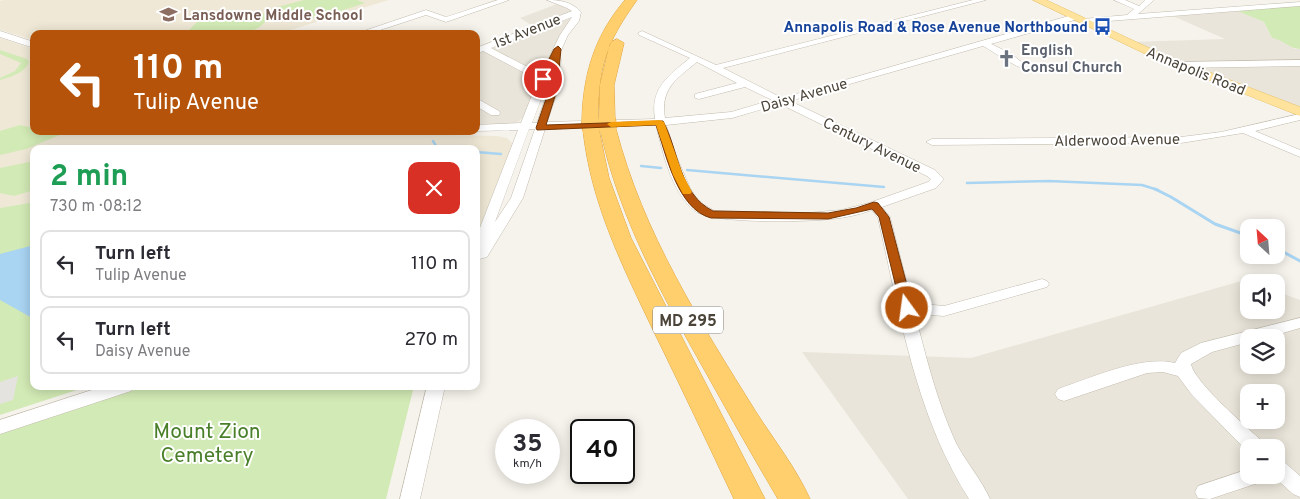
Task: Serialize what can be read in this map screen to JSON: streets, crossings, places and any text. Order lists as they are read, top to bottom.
{
  "streets": {
    "highway": ["MD 295"],
    "main road": ["Annapolis Road"],
    "street": [
      "1st Avenue",
      "Daisy Avenue",
      "Alderwood Avenue",
      "Century Avenue"
    ]
  },
  "crossings": [
    ["Annapolis Road", "Daisy Avenue"],
    ["Daisy Avenue", "Century Avenue"]
  ],
  "parks": ["Mount Zion Cemetery"],
  "places": {
    "school or university": ["Lansdowne Middle School"],
    "bus stop": ["Annapolis Road & Rose Avenue Northbound"],
    "church": ["English Consul Church"]
  },
  "north": "top left",
  "page": {
    "turn": ["110 m", "Tulip Avenue"],
    "heading": ["2 min", "730 m · 08:12"],
    "map_buttons": ["+", "−"],
    "list": [
      {
        "name": "Turn left",
        "note": "Tulip Avenue",
        "value": "110 m"
      },
      {
        "name": "Turn left",
        "note": "Daisy Avenue",
        "value": "270 m"
      }
    ],
    "speed": "35 km/h",
    "limit": "40"
  }
}
